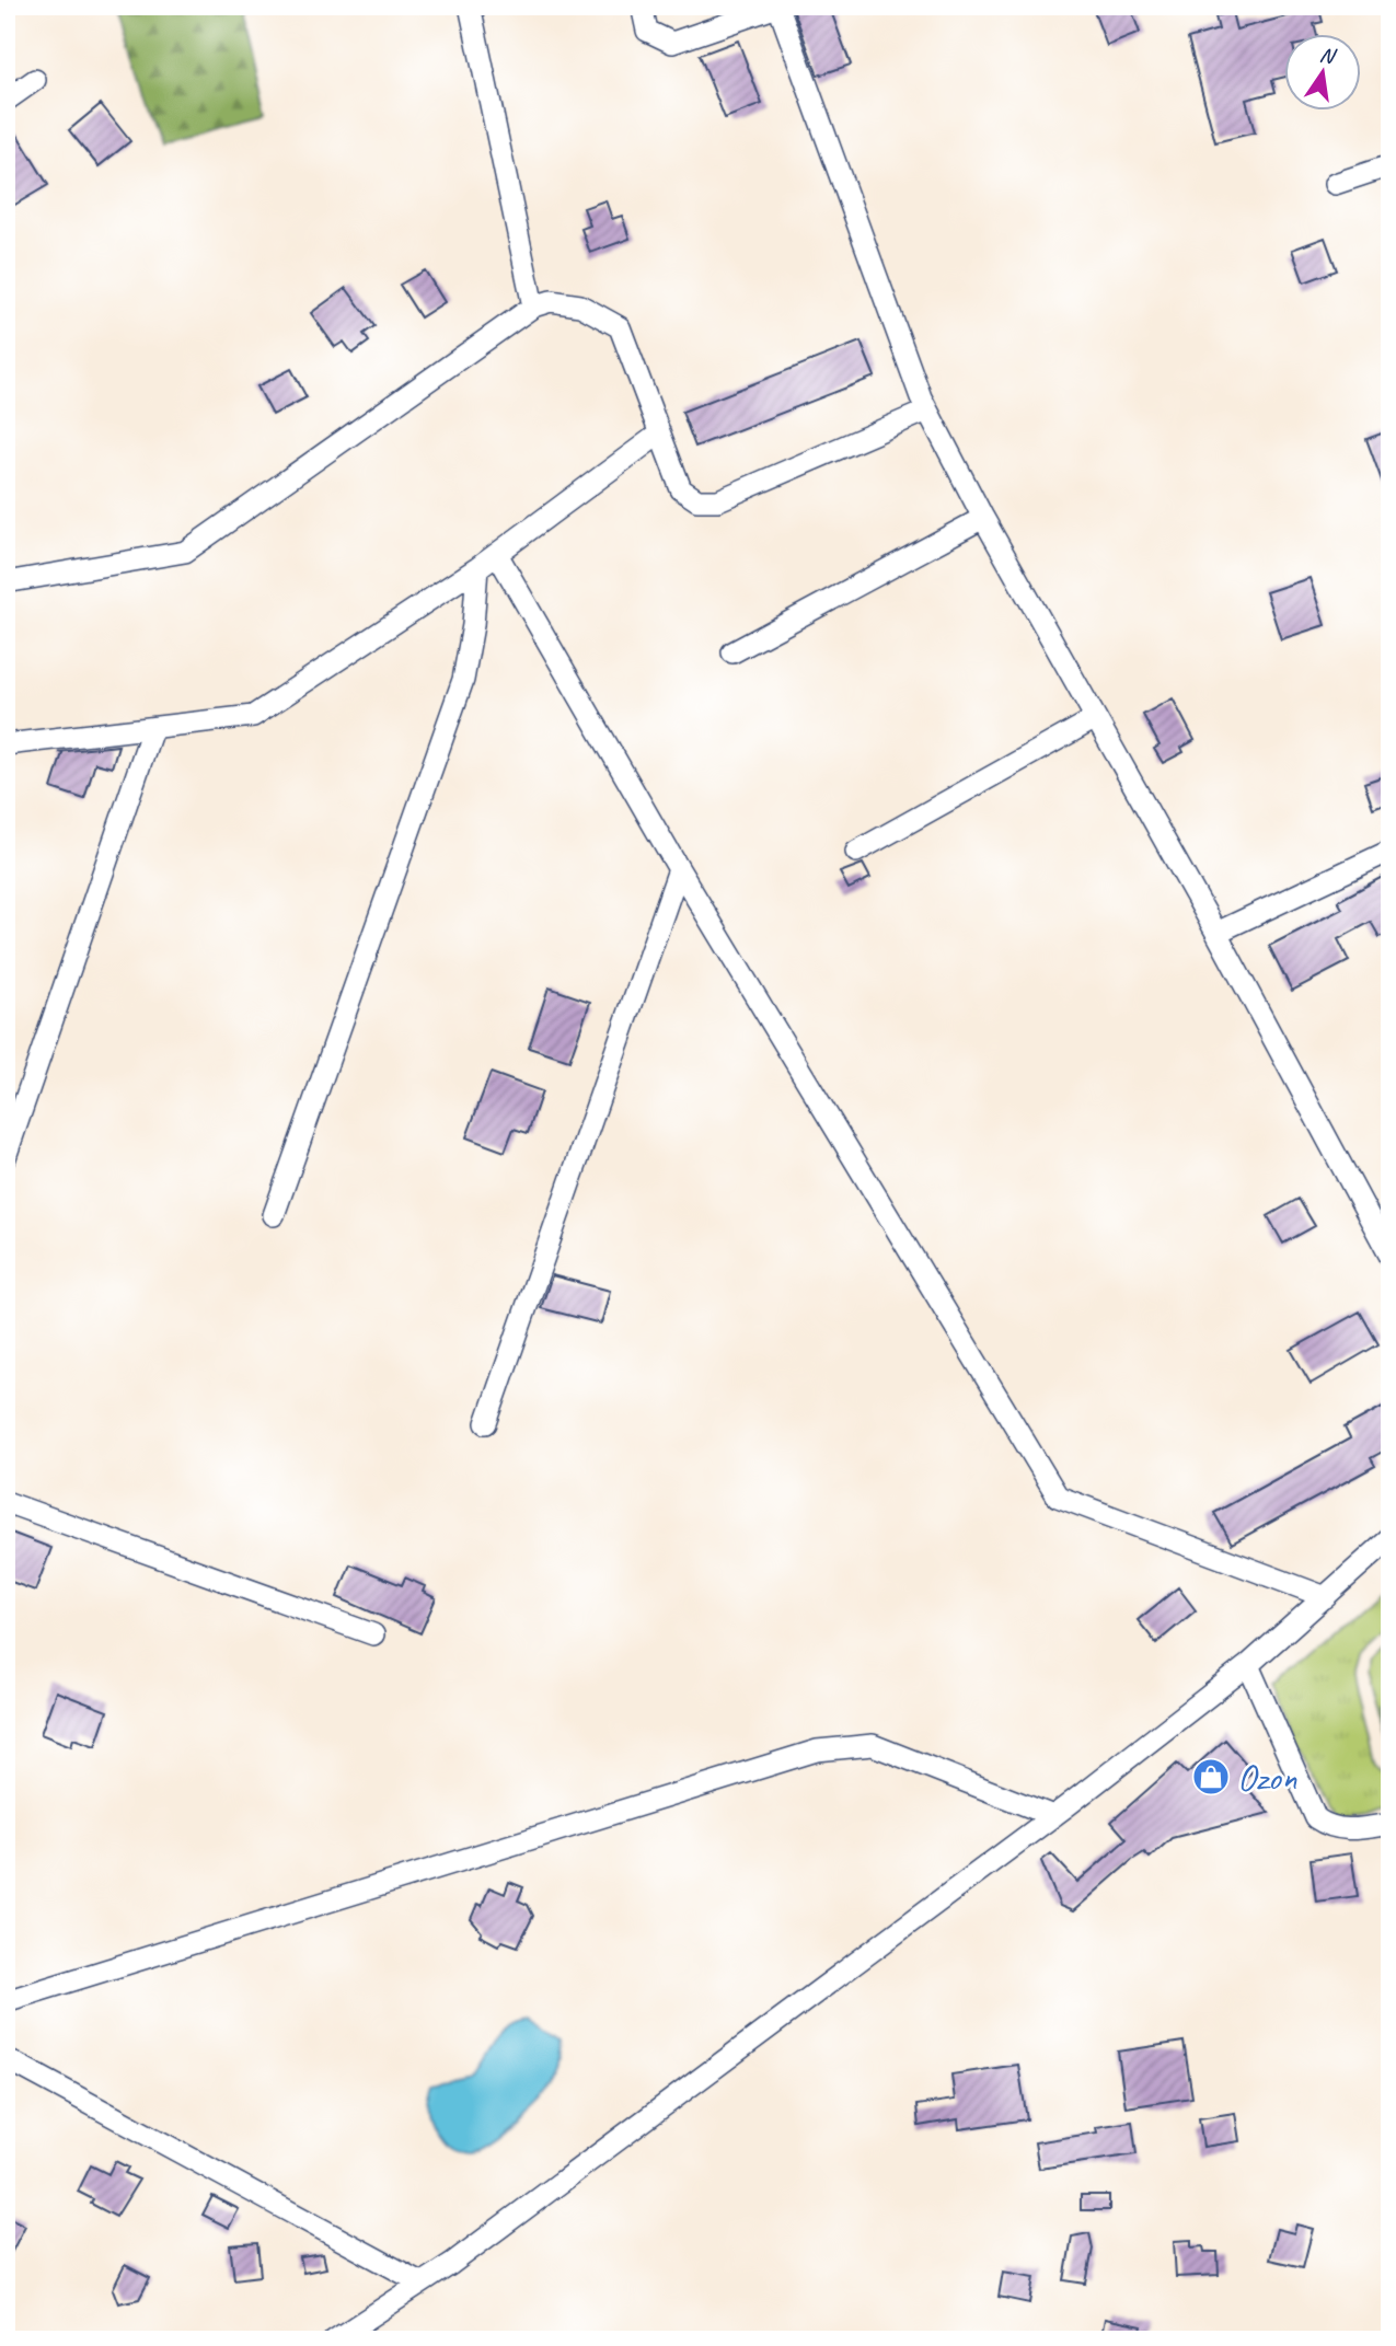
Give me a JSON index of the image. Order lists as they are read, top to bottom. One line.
{"places":{"shop":["Ozon"]},"north":"top"}
